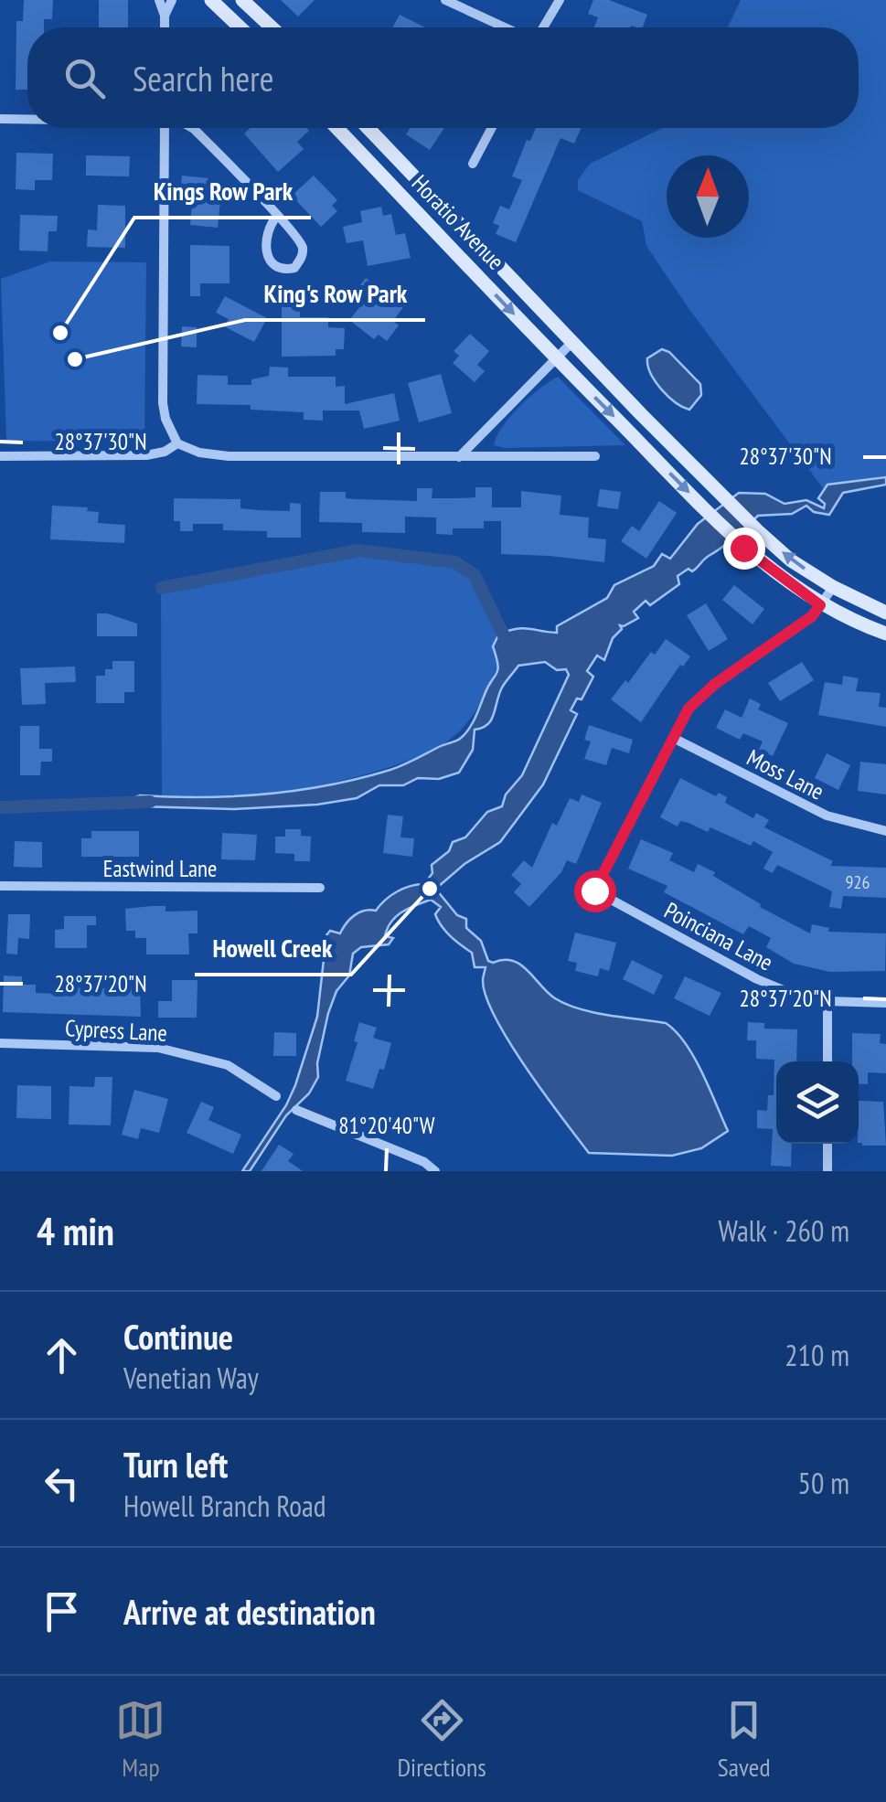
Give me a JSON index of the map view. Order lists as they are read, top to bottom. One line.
{"streets":{"main road":["Horatio Avenue"],"street":["Moss Lane","Eastwind Lane","Poinciana Lane","Cypress Lane"]},"crossings":[["Moss Lane","Poinciana Lane"]],"places":["Kings Row Park","King's Row Park","Howell Creek"],"house_numbers":["926"],"north":"top","page":{"search":"Search here","heading":["4 min","Walk · 260 m"],"list":[["Continue","Venetian Way","210 m"],["Turn left","Howell Branch Road","50 m"],"Arrive at destination"],"nav":["Map","Directions","Saved"]},"coordinates":["28°37'30\"N","28°37'20\"N","81°20'40\"W"]}
